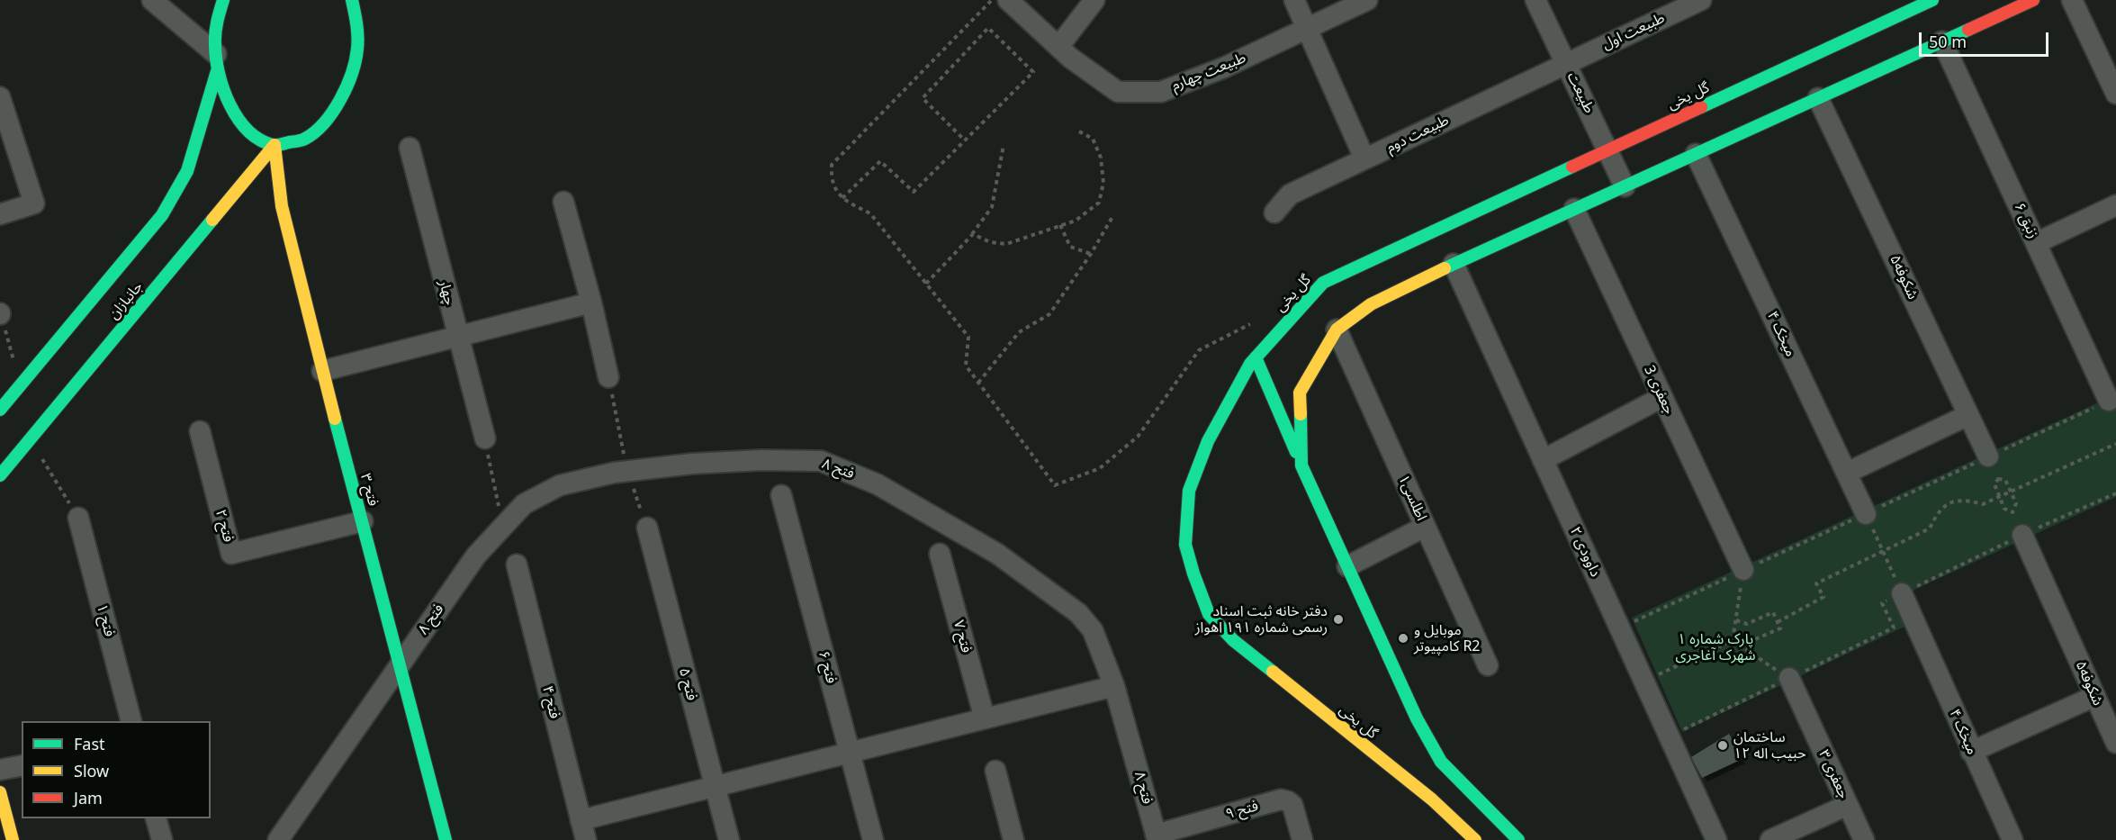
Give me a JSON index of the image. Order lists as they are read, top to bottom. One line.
{"streets":{"street":["طبیعت اول","طبیعت چهارم","طبیعت","گل یخی","طبیعت دوم","زنبق ۶","شکوفه۵","چهار","جانبازان","میخک ۴","3 جعفری","فتح ۸","فتح ۳","اطلسی۱","فتح ۲","داوودی ۲","فتح ۱","فتح ۷","فتح ۶","فتح ۵","فتح ۴","جعفری ۳","فتح ۹"]},"crossings":[["طبیعت اول","طبیعت"],["طبیعت اول","طبیعت دوم"],["طبیعت","گل یخی"],["طبیعت","طبیعت دوم"],["جانبازان","فتح ۳"],["فتح ۸","فتح ۳"],["فتح ۸","فتح ۹"],["فتح ۳","فتح ۲"]],"parks":["پارک شماره ۱ شهرک آغاجری"],"places":["دفتر خانه ثبت اسناد رسمی شماره ۱۹۱ اهواز","موبایل و کامپیوتر R2","ساختمان حبیب اله ۱۲"],"legend":["Fast","Slow","Jam"],"scale_bar":"50 m"}
